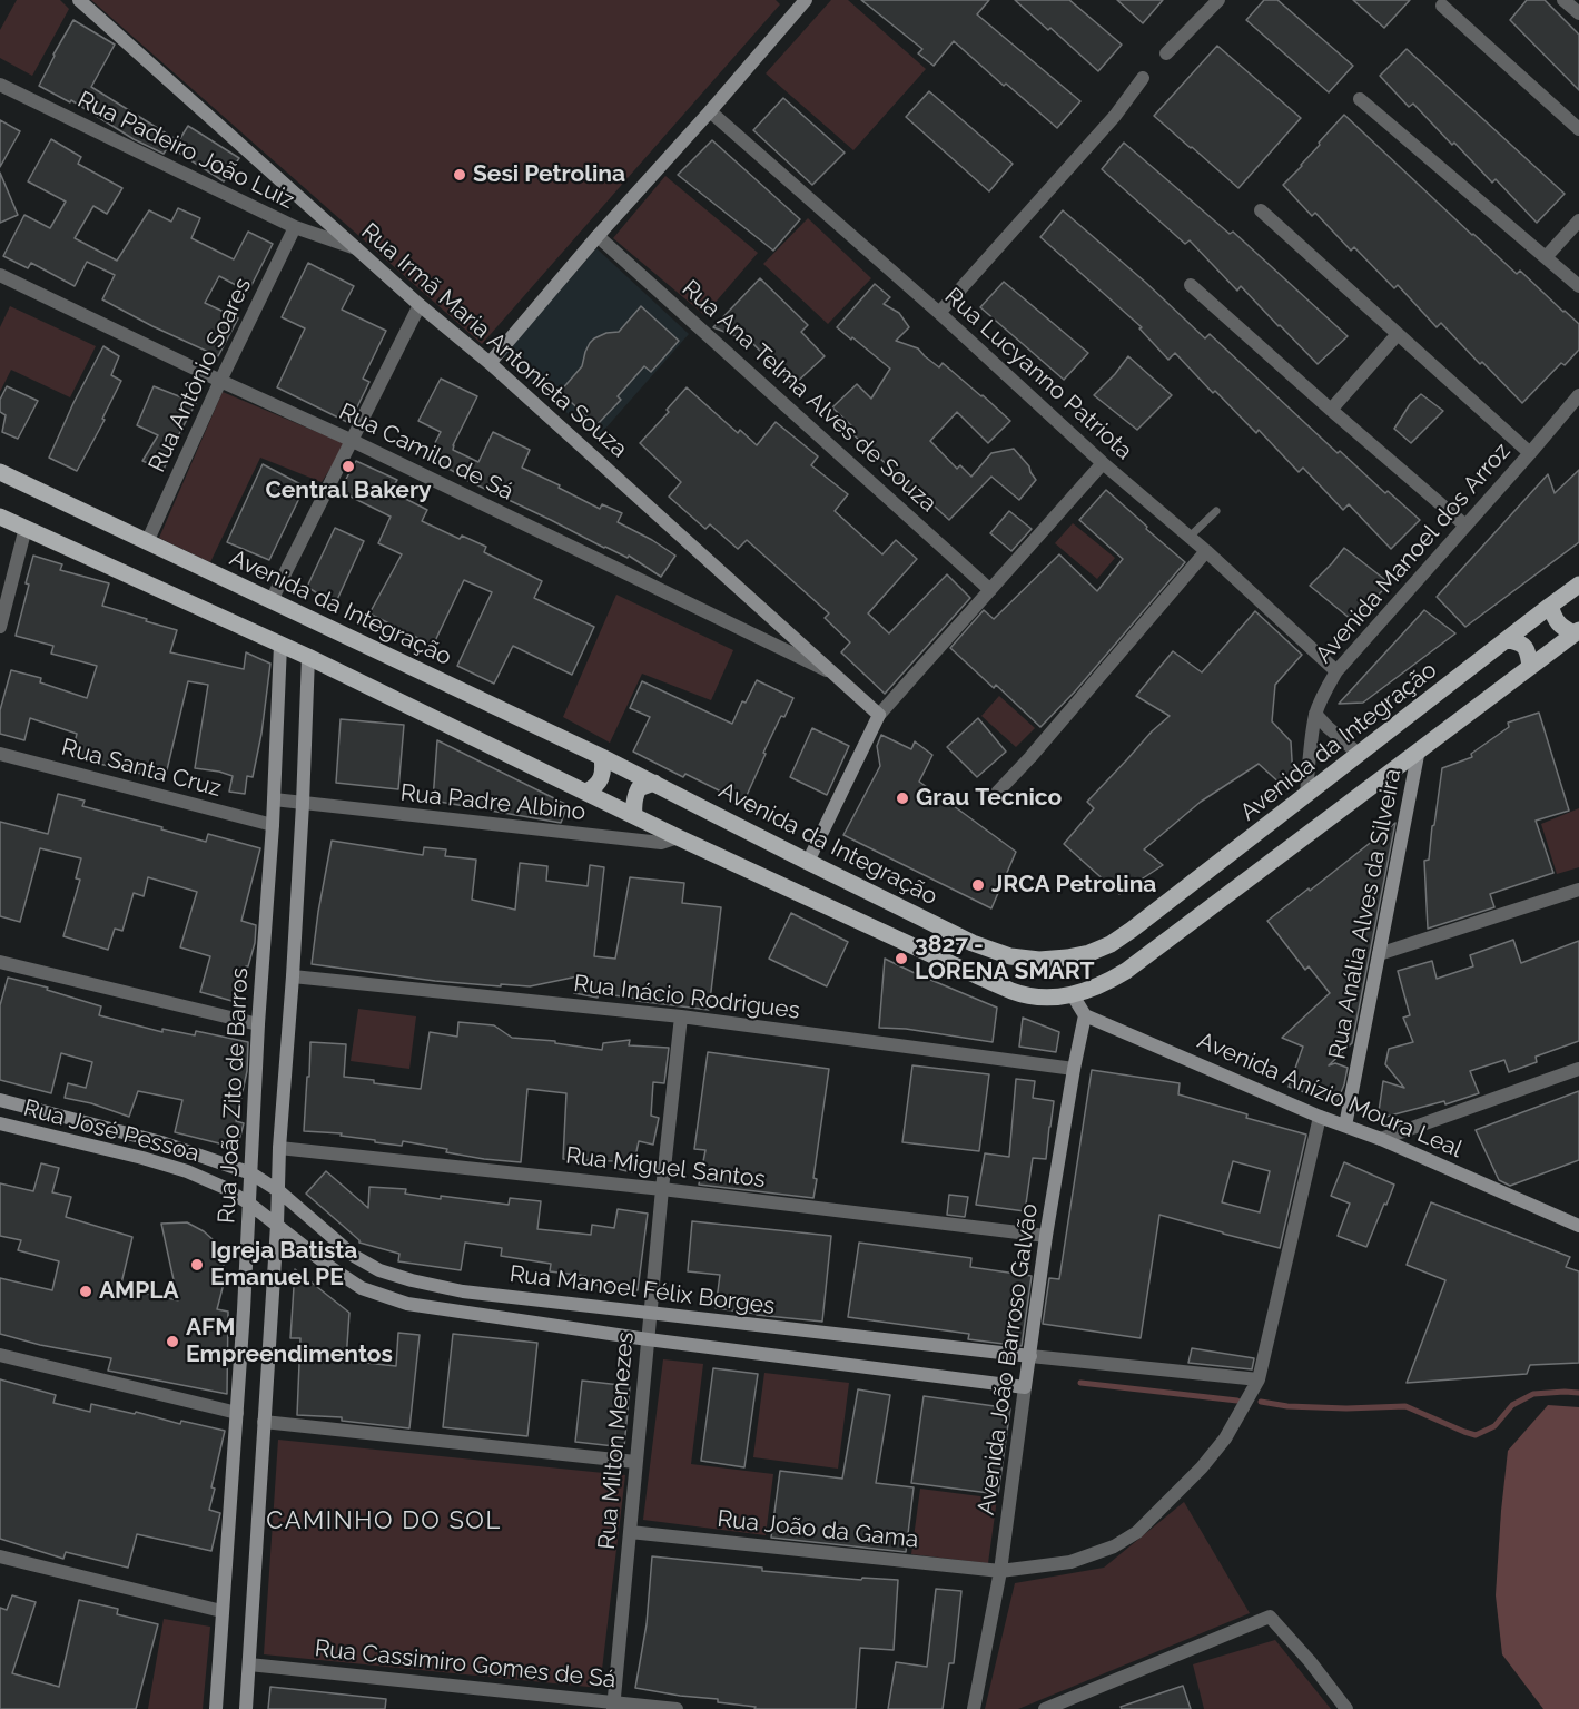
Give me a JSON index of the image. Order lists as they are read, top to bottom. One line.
{"streets":{"main road":["Avenida da Integração"],"street":["Rua Padeiro João Luiz","Rua Irmã Maria Antonieta Souza","Rua Lucyanno Patriota","Rua Antônio Soares","Rua Ana Telma Alves de Souza","Rua Camilo de Sá","Avenida Manoel dos Arroz","Rua Santa Cruz","Rua Padre Albino","Rua Anália Alves da Silveira","Rua Inácio Rodrigues","Rua João Zito de Barros","Avenida Anízio Moura Leal","Rua José Pessoa","Rua Miguel Santos","Rua Manoel Félix Borges","Avenida João Barroso Galvão","Rua Milton Menezes","Rua João da Gama","Rua Cassimiro Gomes de Sá"]},"crossings":[["Rua Padeiro João Luiz","Rua Irmã Maria Antonieta Souza"],["Rua Padeiro João Luiz","Rua Antônio Soares"],["Rua Irmã Maria Antonieta Souza","Rua Camilo de Sá"],["Rua Lucyanno Patriota","Avenida Manoel dos Arroz"],["Rua Antônio Soares","Rua Camilo de Sá"],["Rua Antônio Soares","Avenida da Integração"],["Avenida Manoel dos Arroz","Avenida da Integração"],["Rua Santa Cruz","Rua João Zito de Barros"],["Rua Padre Albino","Rua João Zito de Barros"],["Rua Anália Alves da Silveira","Avenida Anízio Moura Leal"],["Rua Inácio Rodrigues","Rua João Zito de Barros"],["Rua Inácio Rodrigues","Avenida João Barroso Galvão"],["Rua Inácio Rodrigues","Rua Milton Menezes"],["Rua João Zito de Barros","Rua José Pessoa"],["Rua João Zito de Barros","Rua Miguel Santos"],["Rua João Zito de Barros","Rua Manoel Félix Borges"],["Rua João Zito de Barros","Rua Cassimiro Gomes de Sá"],["Avenida Anízio Moura Leal","Avenida João Barroso Galvão"],["Rua José Pessoa","Rua Manoel Félix Borges"],["Rua Miguel Santos","Avenida João Barroso Galvão"],["Rua Miguel Santos","Rua Milton Menezes"],["Rua Manoel Félix Borges","Avenida João Barroso Galvão"],["Rua Manoel Félix Borges","Rua Milton Menezes"],["Avenida João Barroso Galvão","Rua João da Gama"],["Rua Milton Menezes","Rua João da Gama"],["Rua Milton Menezes","Rua Cassimiro Gomes de Sá"]],"districts":["CAMINHO DO SOL"],"places":["Sesi Petrolina","Central Bakery","Grau Tecnico","JRCA Petrolina","3827 - LORENA SMART","Igreja Batista Emanuel PE","AMPLA","AFM Empreendimentos"]}
